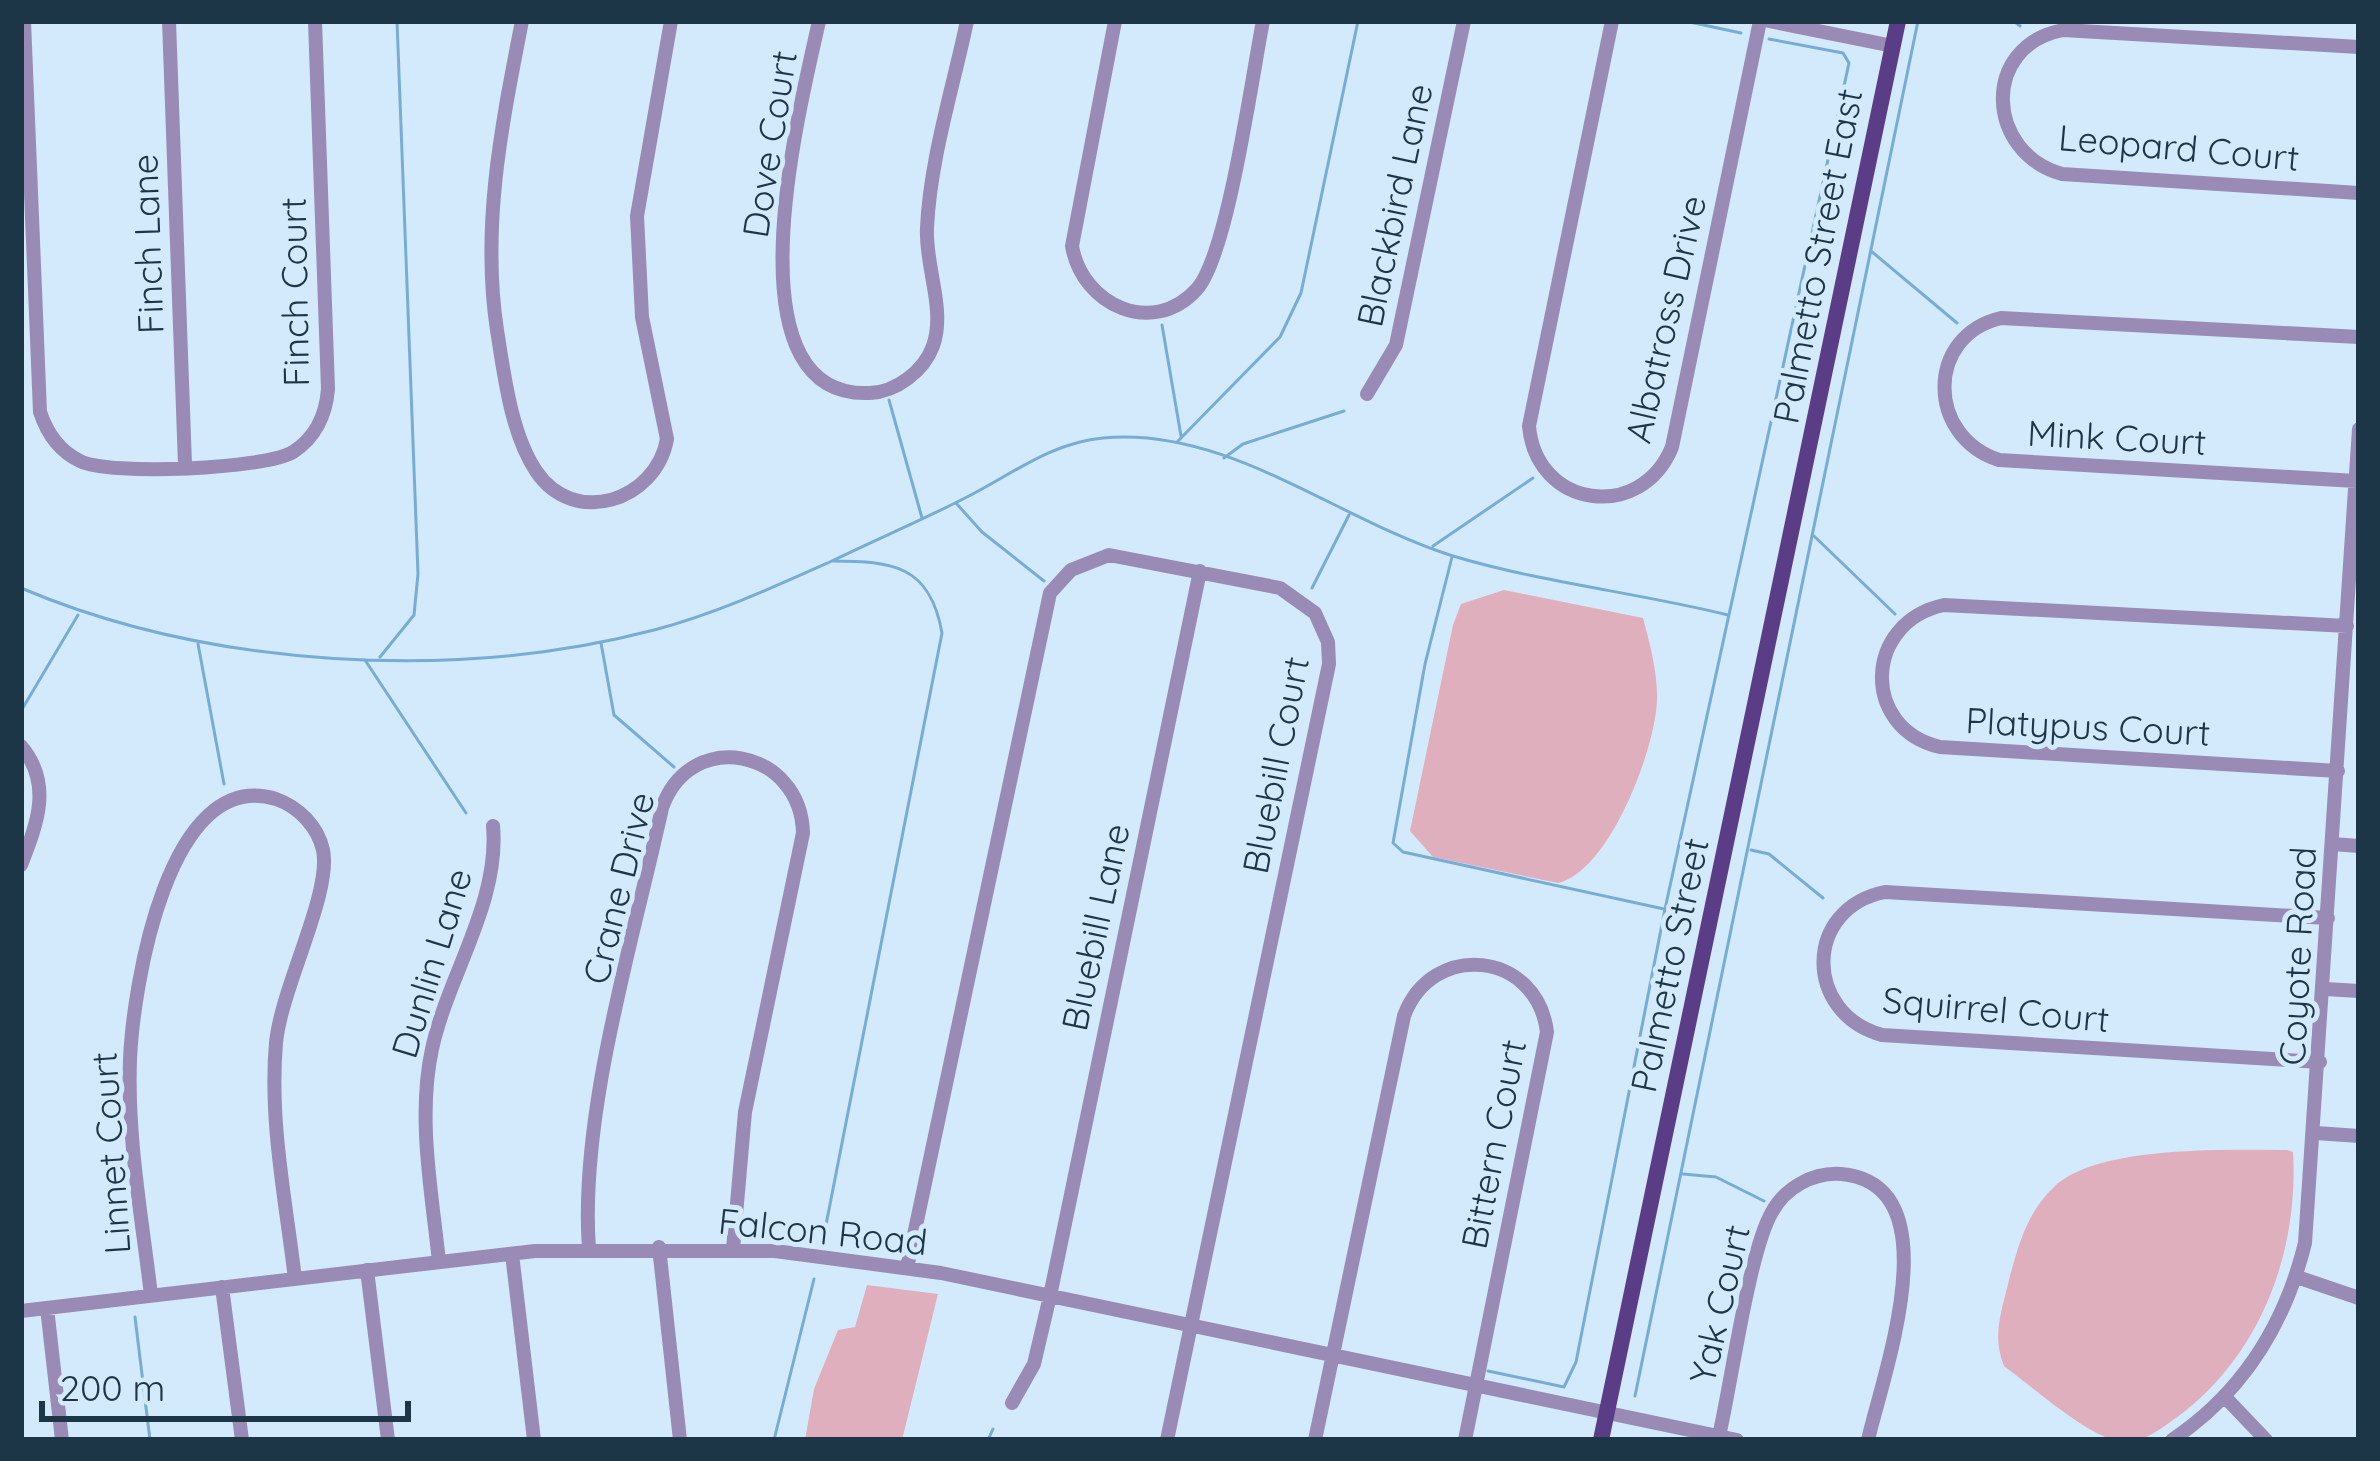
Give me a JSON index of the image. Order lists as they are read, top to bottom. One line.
{"streets":{"main road":["Palmetto Street East","Palmetto Street"],"street":["Dove Court","Leopard Court","Blackbird Lane","Finch Lane","Finch Court","Albatross Drive","Mink Court","Platypus Court","Bluebill Court","Crane Drive","Bluebill Lane","Coyote Road","Dunlin Lane","Squirrel Court","Bittern Court","Linnet Court","Falcon Road","Yak Court"]},"crossings":[["Finch Lane","Finch Court"],["Palmetto Street East","Palmetto Street"],["Mink Court","Coyote Road"],["Platypus Court","Coyote Road"],["Bluebill Court","Bluebill Lane"],["Bluebill Court","Falcon Road"],["Crane Drive","Falcon Road"],["Bluebill Lane","Falcon Road"],["Coyote Road","Squirrel Court"],["Dunlin Lane","Falcon Road"],["Palmetto Street","Falcon Road"],["Bittern Court","Falcon Road"],["Linnet Court","Falcon Road"]],"scale_bar":"200 m"}
